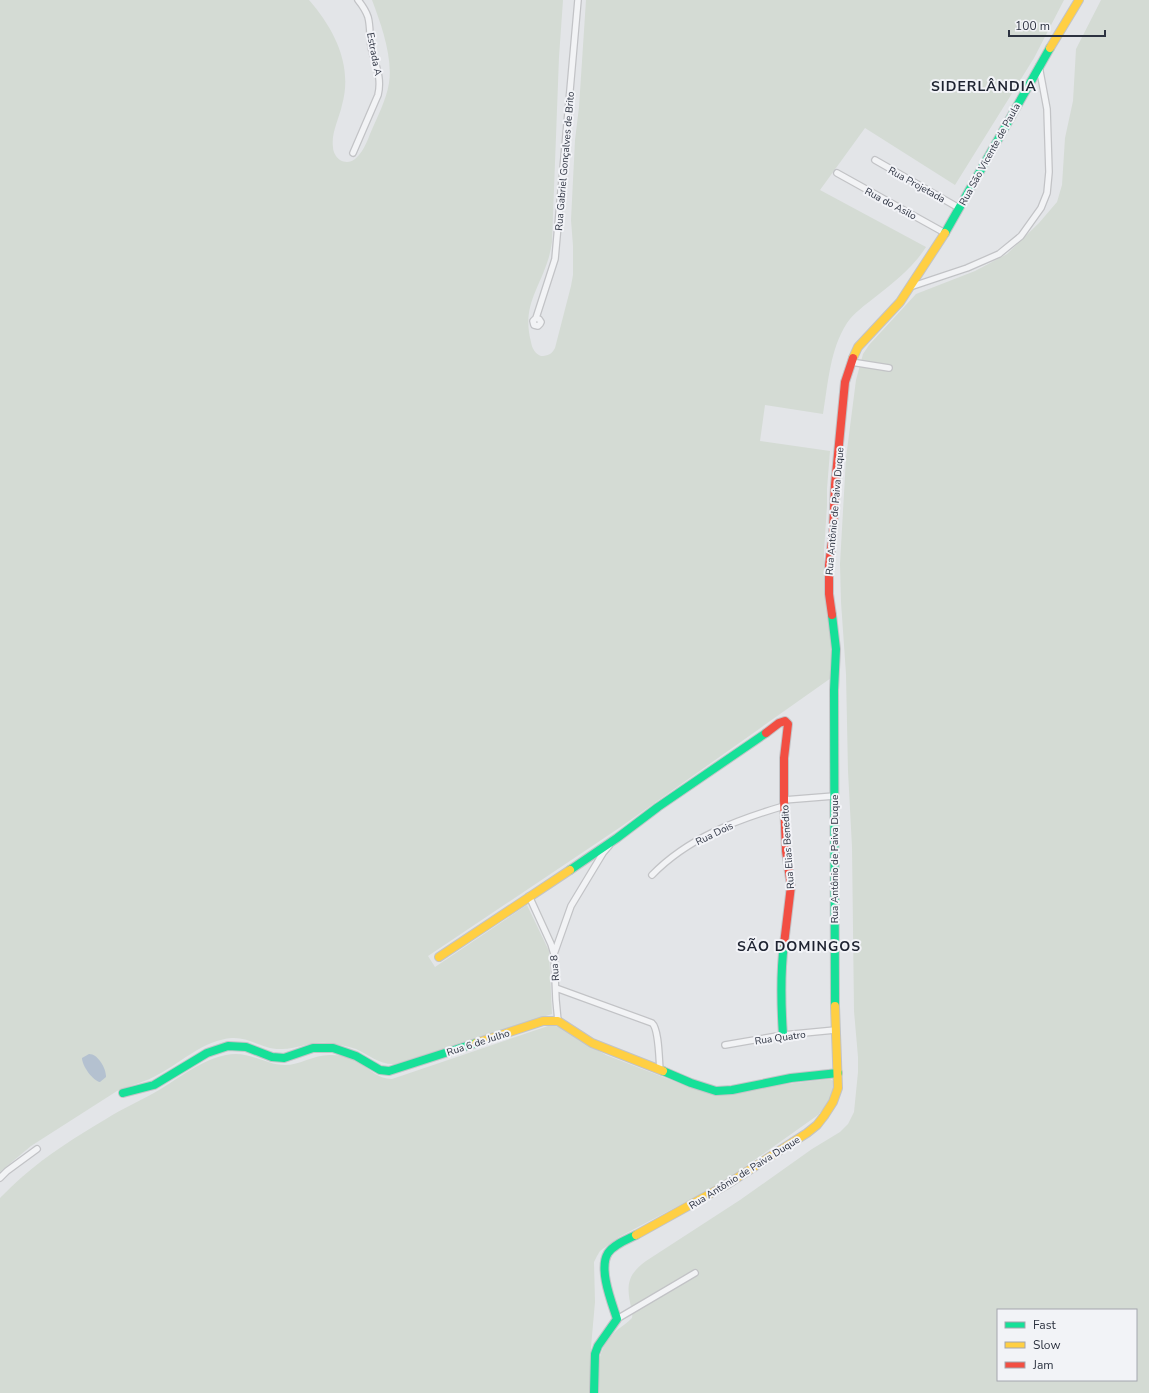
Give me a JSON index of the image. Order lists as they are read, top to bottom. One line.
{"streets":{"street":["Estrada A","Rua São Vicente de Paula","Rua Gabriel Gonçalves de Brito","Rua Projetada","Rua do Asilo","Rua Antônio de Paiva Duque","Rua Dois","Rua Elias Benedito","Rua 8","Rua Quatro","Rua 6 de Julho"]},"crossings":[["Rua São Vicente de Paula","Rua Projetada"],["Rua São Vicente de Paula","Rua do Asilo"],["Rua São Vicente de Paula","Rua Antônio de Paiva Duque"],["Rua Antônio de Paiva Duque","Rua Dois"],["Rua Antônio de Paiva Duque","Rua Quatro"],["Rua Dois","Rua Elias Benedito"],["Rua Elias Benedito","Rua Quatro"],["Rua 8","Rua 6 de Julho"]],"districts":["SIDERLÂNDIA","SÃO DOMINGOS"],"legend":["Fast","Slow","Jam"],"scale_bar":"100 m"}
